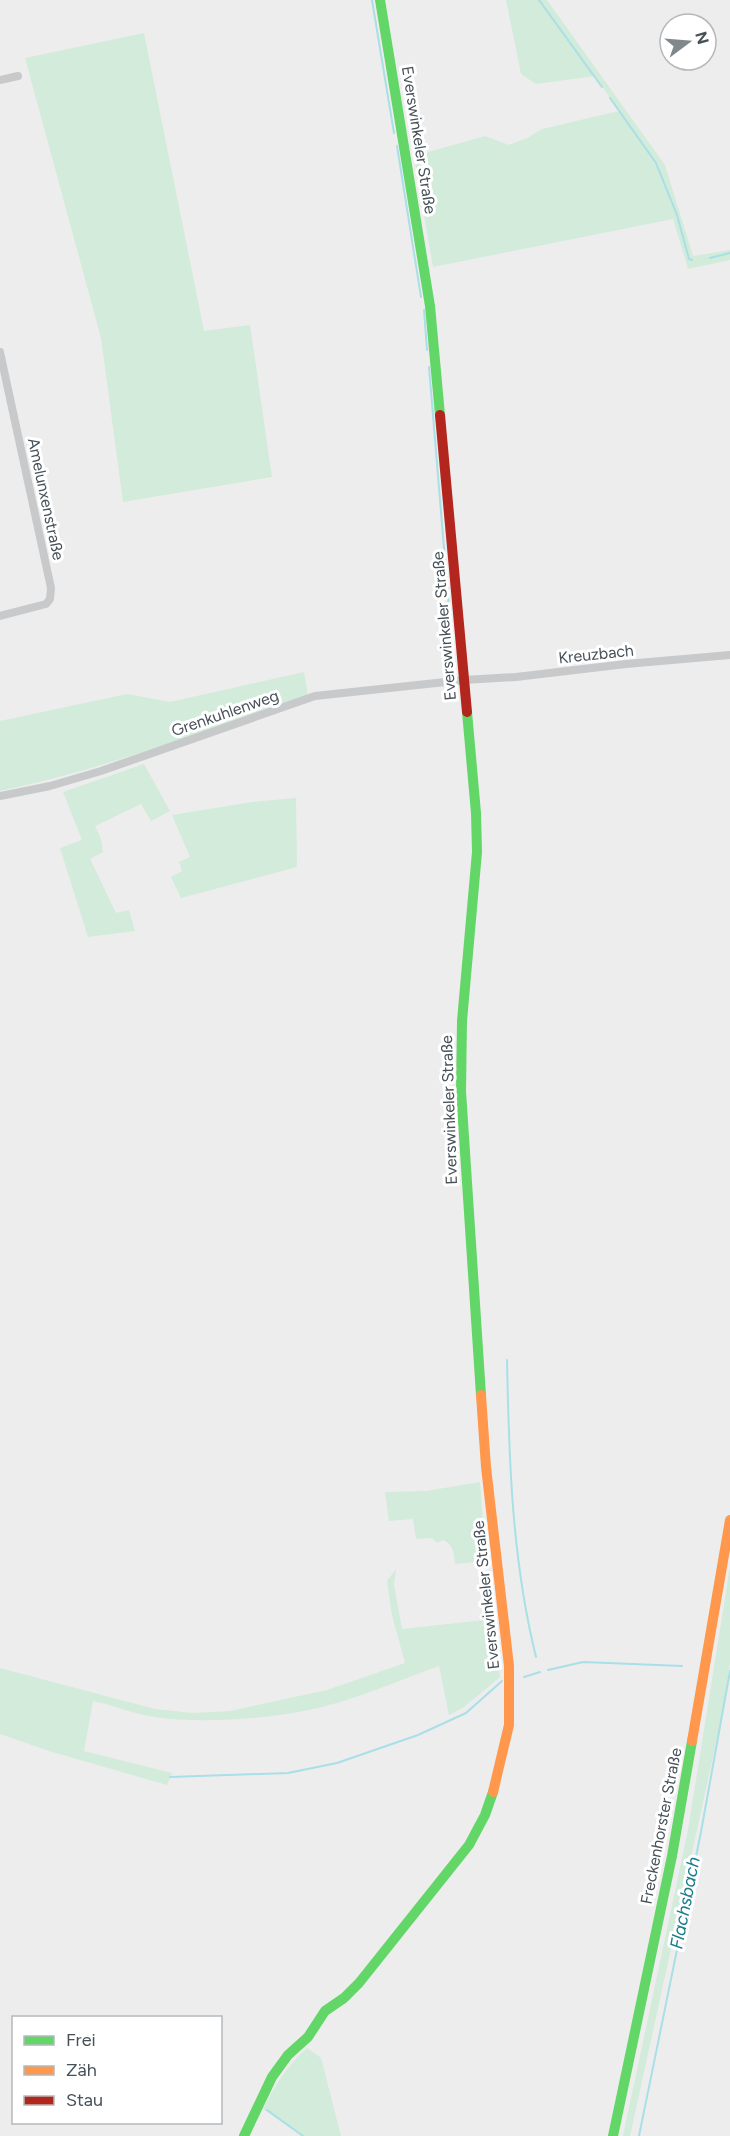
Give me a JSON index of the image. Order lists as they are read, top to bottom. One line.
{"streets":{"street":["Everswinkeler Straße","Amelunxenstraße","Kreuzbach","Grenkuhlenweg","Freckenhorster Straße"]},"crossings":[["Everswinkeler Straße","Kreuzbach"],["Everswinkeler Straße","Grenkuhlenweg"],["Kreuzbach","Grenkuhlenweg"]],"water":["Flachsbach"],"legend":["Frei","Zäh","Stau"],"north":"right"}
